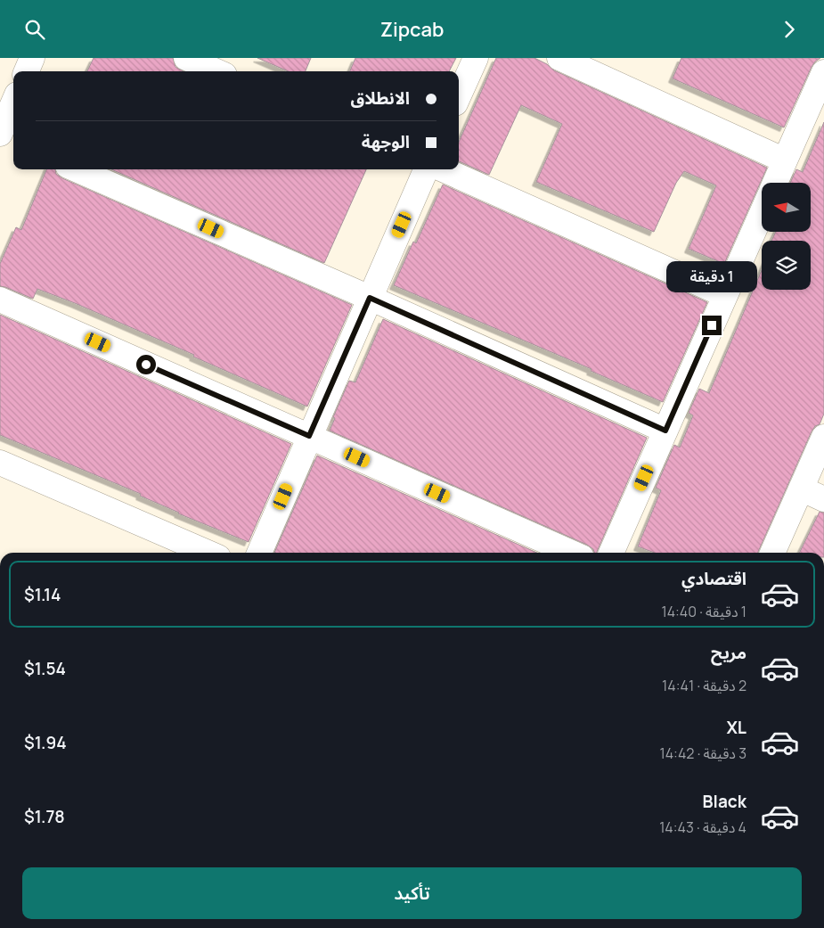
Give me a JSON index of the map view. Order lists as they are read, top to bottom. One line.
{"north":"left","page":{"header":"Zipcab","banner":["الانطلاق","الوجهة"],"bubble":"1 دقيقة","list":[{"name":"اقتصادي","note":"1 دقيقة · 14:40","value":"$1.14"},{"name":"مريح","note":"2 دقيقة · 14:41","value":"$1.54"},{"name":"XL","note":"3 دقيقة · 14:42","value":"$1.94"},{"name":"Black","note":"4 دقيقة · 14:43","value":"$1.78"}],"buttons":"تأكيد"}}
